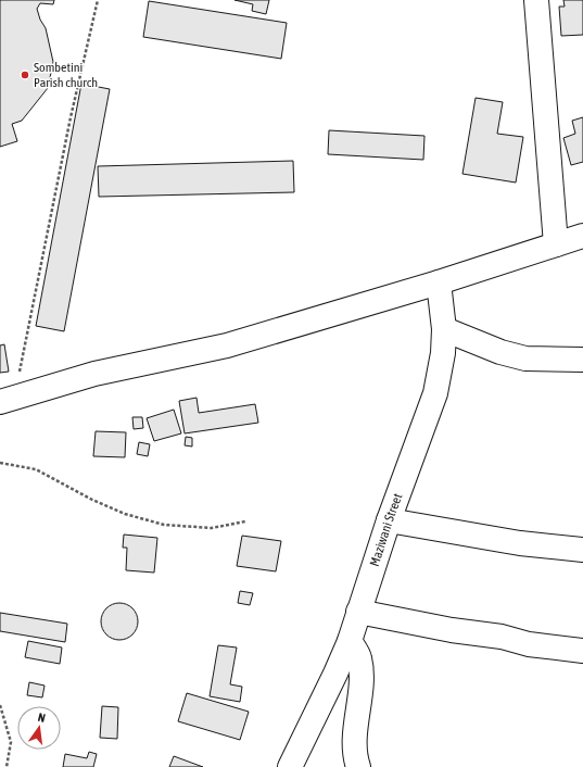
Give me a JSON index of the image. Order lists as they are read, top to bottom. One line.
{"streets":{"street":["Maziwani Street"]},"places":["Sombetini Parish church"],"north":"top"}
